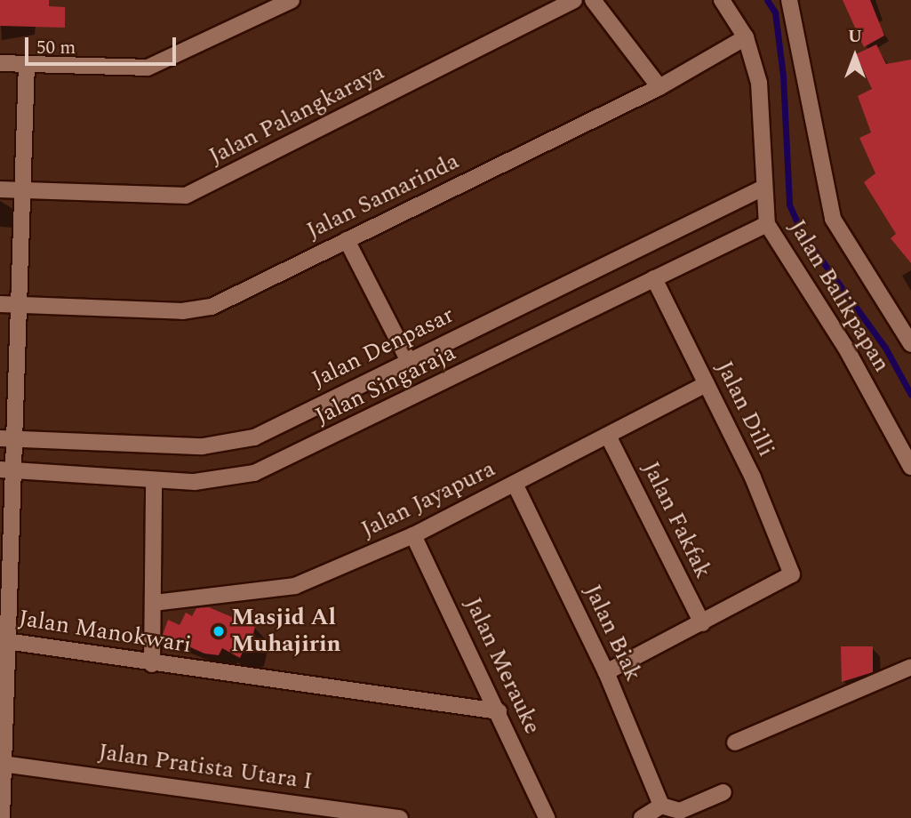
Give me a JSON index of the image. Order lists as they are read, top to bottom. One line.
{"streets":{"street":["Jalan Palangkaraya","Jalan Samarinda","Jalan Balikpapan","Jalan Denpasar","Jalan Singaraja","Jalan Dilli","Jalan Jayapura","Jalan Fakfak","Jalan Manokwari","Jalan Biak","Jalan Merauke","Jalan Pratista Utara I"]},"crossings":[["Jalan Samarinda","Jalan Balikpapan"],["Jalan Balikpapan","Jalan Denpasar"],["Jalan Balikpapan","Jalan Singaraja"],["Jalan Singaraja","Jalan Dilli"],["Jalan Dilli","Jalan Jayapura"],["Jalan Dilli","Jalan Fakfak"],["Jalan Jayapura","Jalan Fakfak"],["Jalan Jayapura","Jalan Biak"],["Jalan Jayapura","Jalan Merauke"],["Jalan Manokwari","Jalan Merauke"]],"places":["Masjid Al Muhajirin"],"scale_bar":"50 m","north":"top"}
